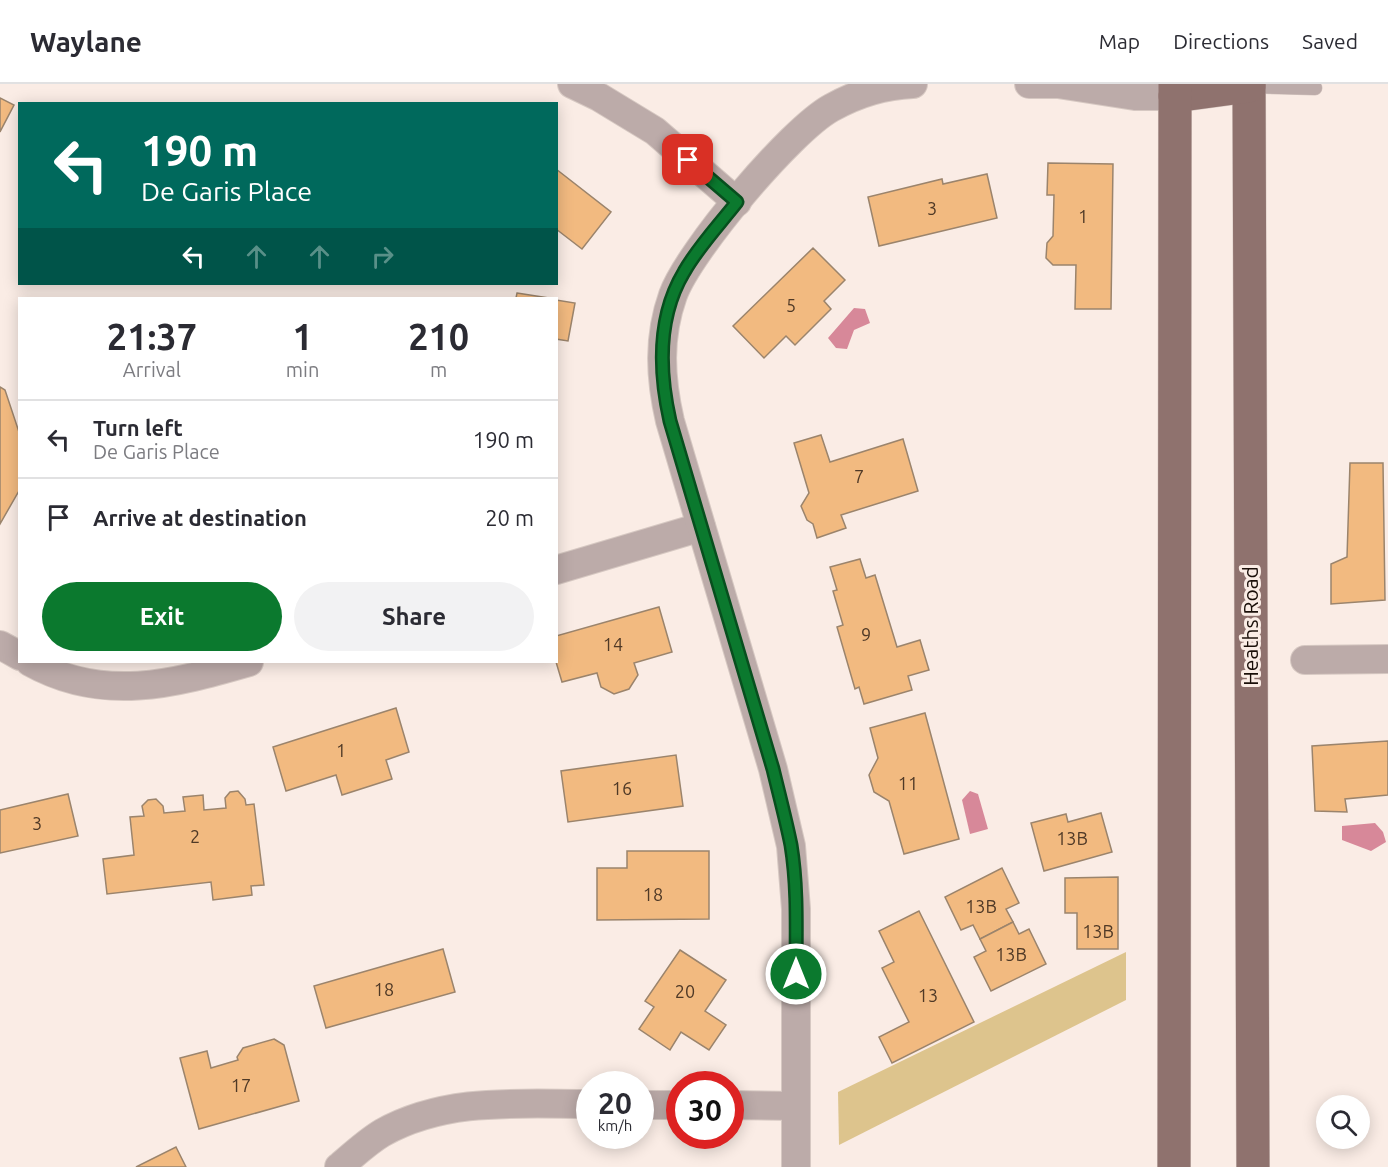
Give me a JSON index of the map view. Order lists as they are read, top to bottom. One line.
{"streets":{"main road":["Heaths Road"]},"house_numbers":["3","1","5","7","9","14","1","11","16","3","2","13B","18","13B","13B","13B","18","20","13","17"],"page":{"header":"Waylane","nav":["Map","Directions","Saved"],"turn":["190 m","De Garis Place"],"eta":["21:37","Arrival","1","min","210","m"],"list":[{"name":"Turn left","note":"De Garis Place","value":"190 m"},{"name":"Arrive at destination","value":"20 m"}],"buttons":["Exit","Share"],"speed":"20 km/h","limit":"30"}}
